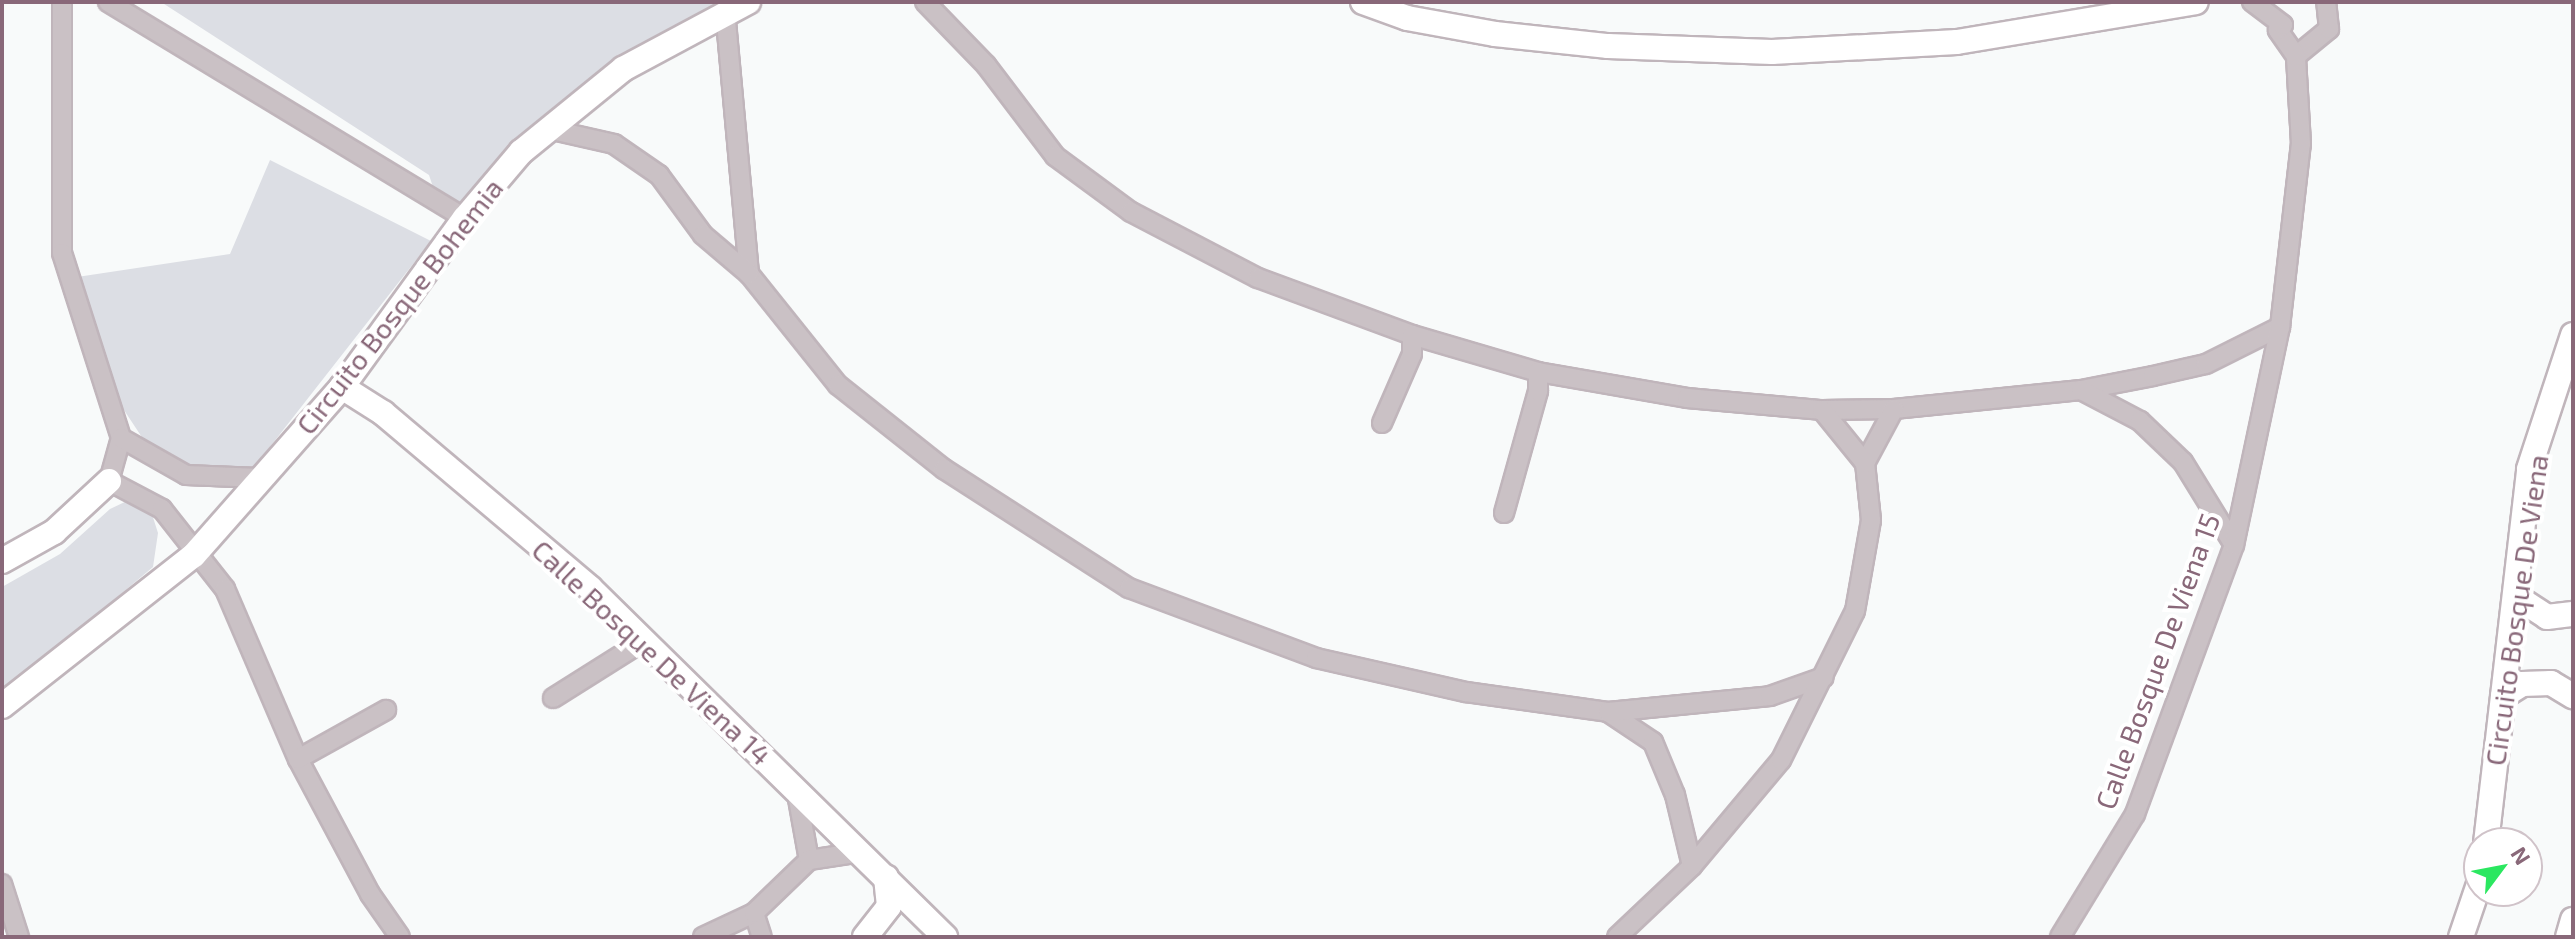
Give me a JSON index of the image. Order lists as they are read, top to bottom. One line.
{"streets":{"street":["Circuito Bosque Bohemia","Circuito Bosque De Viena","Calle Bosque De Viena 14","Calle Bosque De Viena 15"]},"crossings":[["Circuito Bosque Bohemia","Calle Bosque De Viena 14"]],"north":"top right"}
